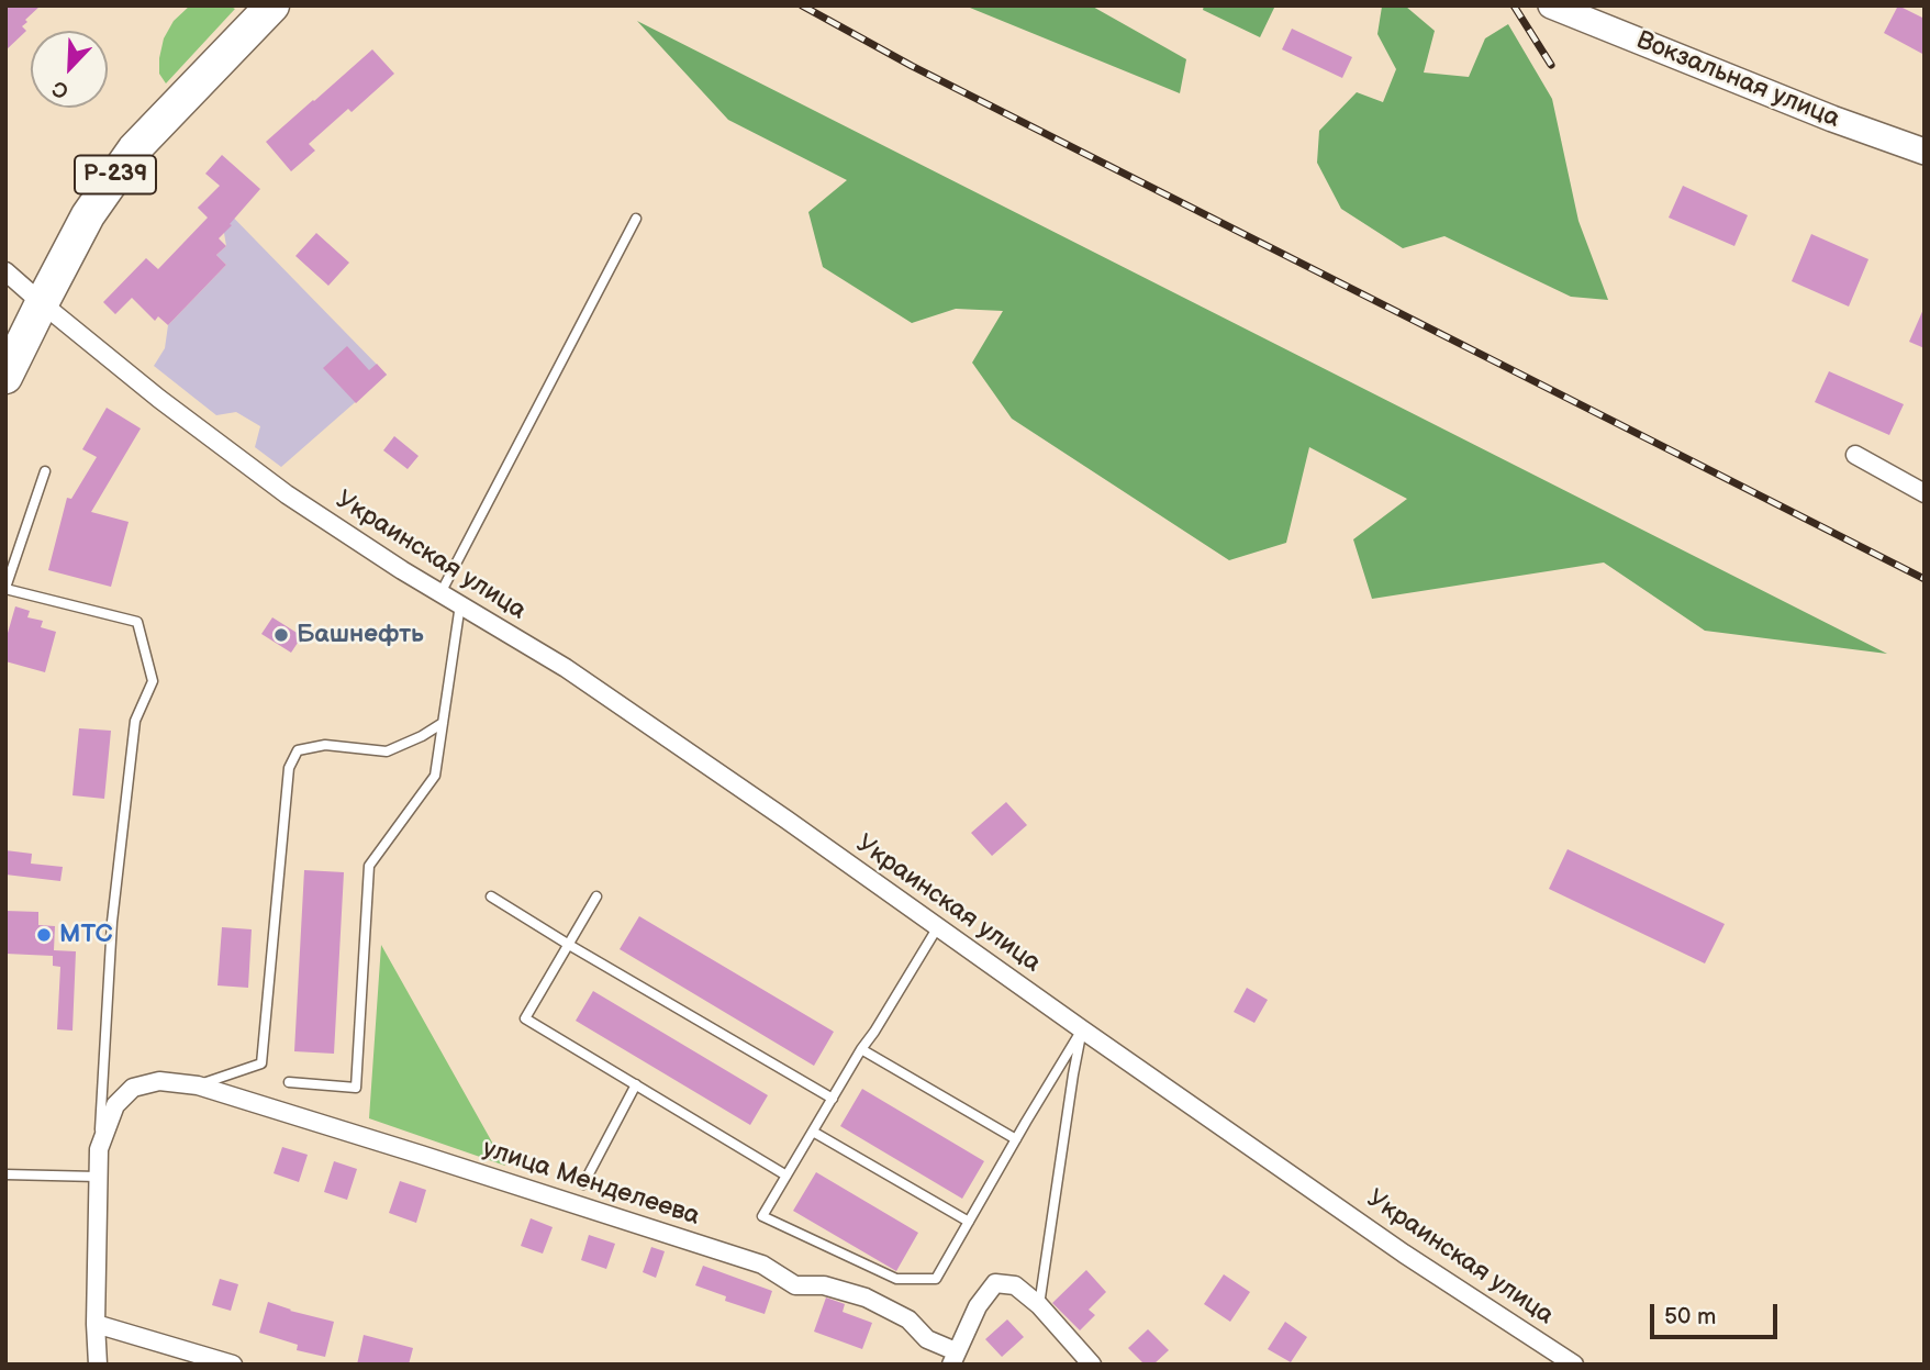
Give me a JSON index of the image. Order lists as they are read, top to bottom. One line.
{"streets":{"highway":["Р-239"],"street":["Вокзальная улица","Украинская улица","улица Менделеева"]},"crossings":[["Р-239","Украинская улица"]],"places":["Башнефть","МТС"],"scale_bar":"50 m","north":"bottom left"}
